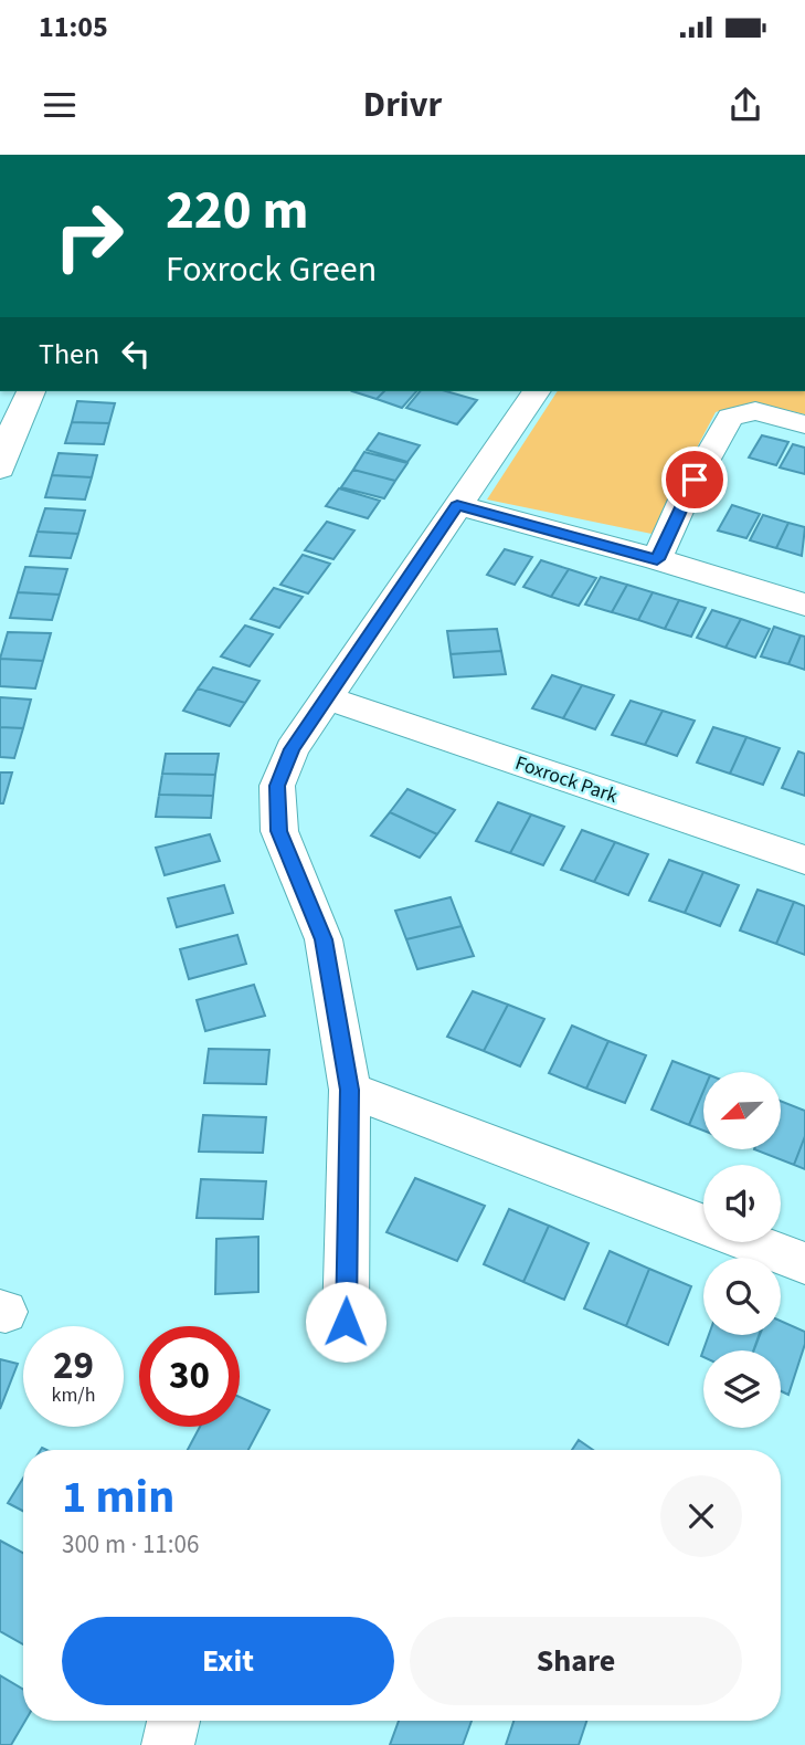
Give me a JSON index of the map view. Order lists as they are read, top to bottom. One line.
{"streets":{"street":["Foxrock Park"]},"north":"bottom left","page":{"status":"11:05","header":"Drivr","turn":["220 m","Foxrock Green"],"then":"Then","speed":"29 km/h","limit":"30","heading":["1 min","300 m · 11:06"],"buttons":["Exit","Share"]}}
